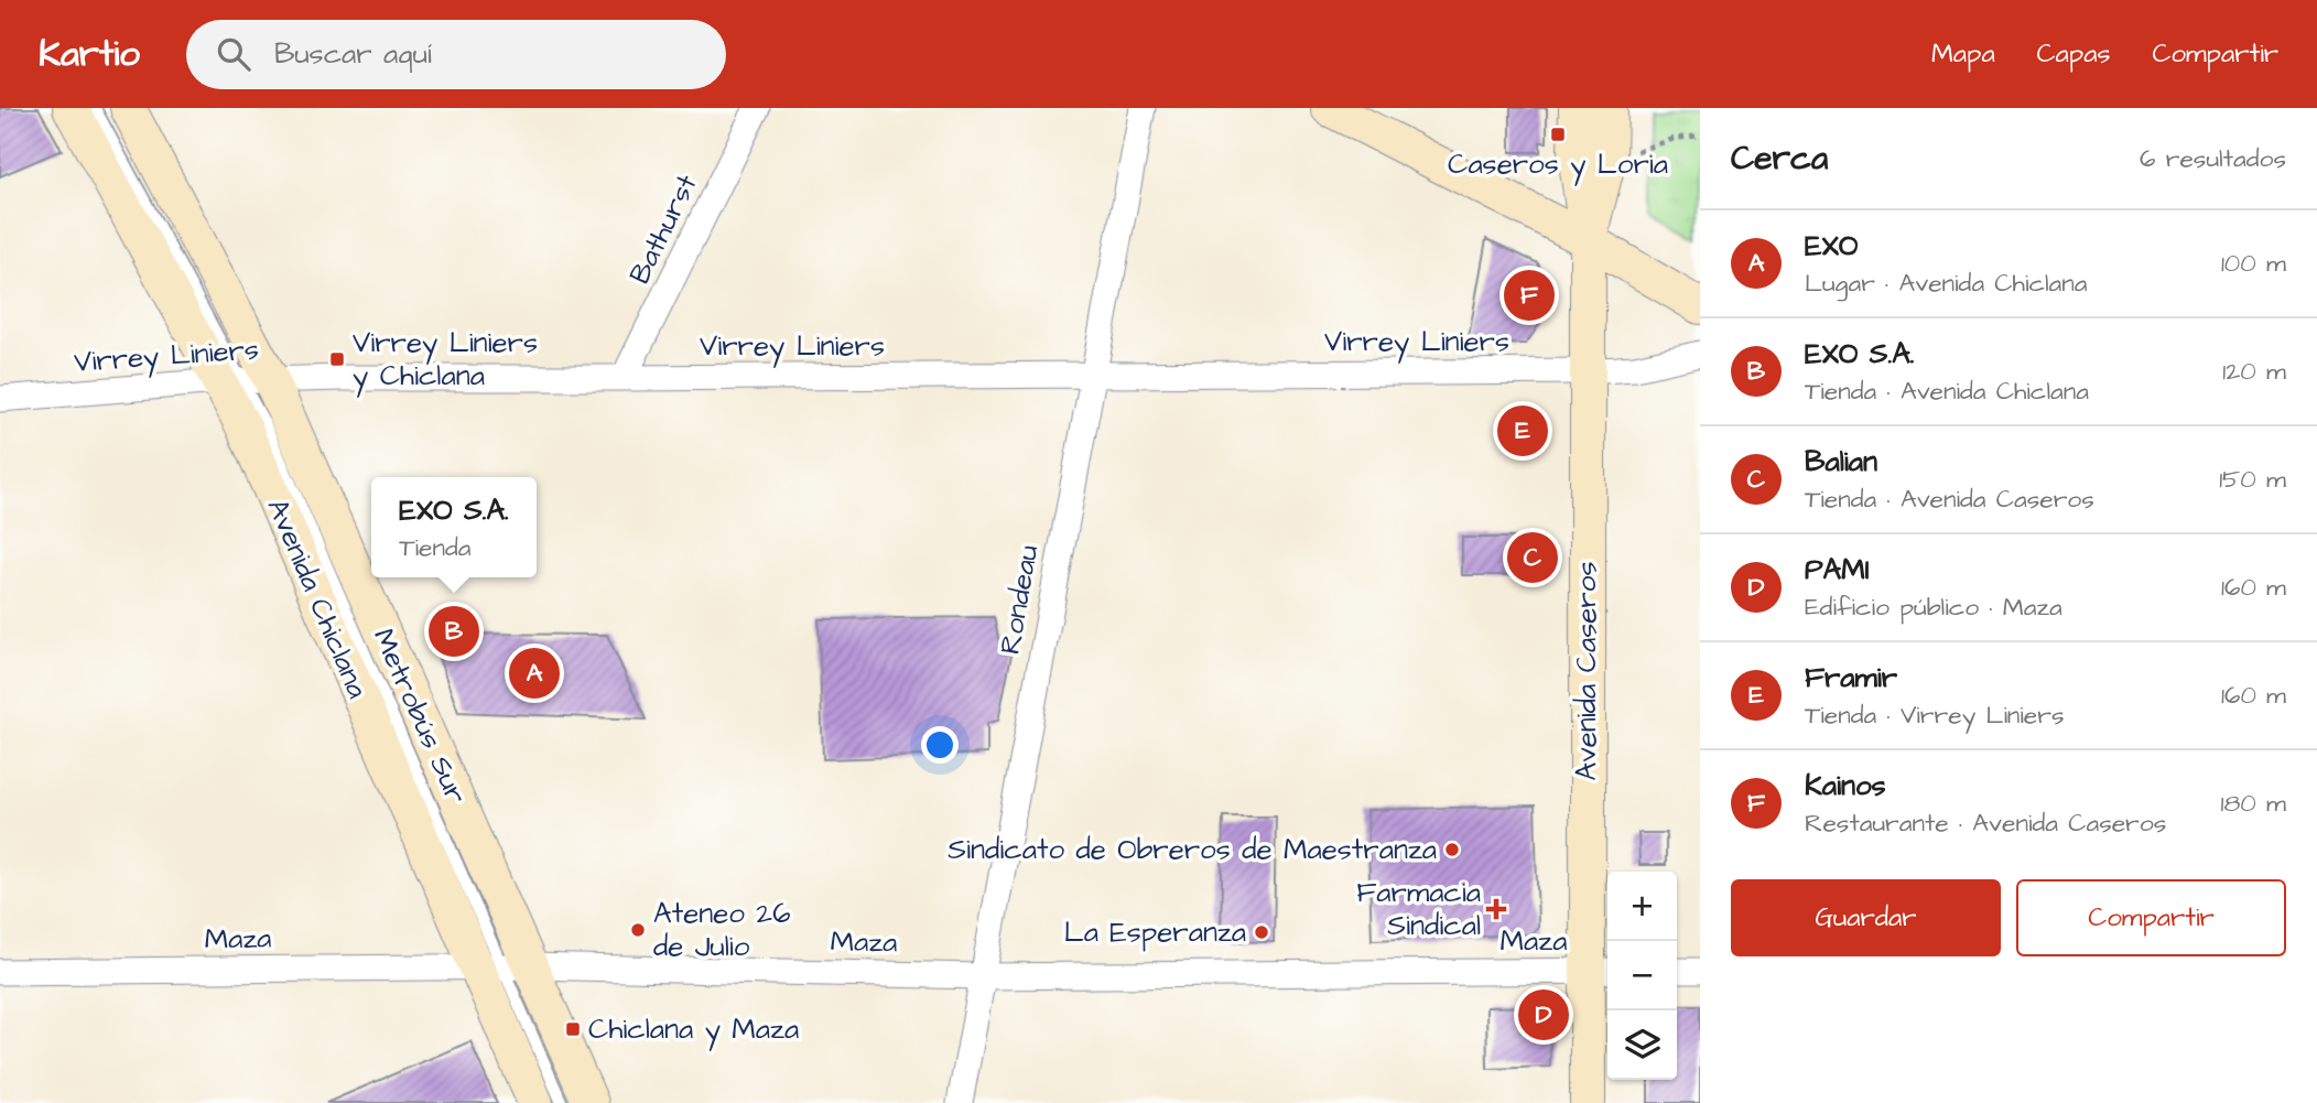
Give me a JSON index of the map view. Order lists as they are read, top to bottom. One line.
{"streets":{"main road":["Avenida Chiclana","Avenida Caseros"],"street":["Bathurst","Virrey Liniers","Rondeau","Maza"]},"crossings":[["Bathurst","Virrey Liniers"],["Virrey Liniers","Avenida Chiclana"],["Virrey Liniers","Rondeau"],["Virrey Liniers","Avenida Caseros"],["Avenida Chiclana","Maza"],["Rondeau","Maza"],["Avenida Caseros","Maza"]],"places":{"transit":["Caseros y Loria","Virrey Liniers y Chiclana","Chiclana y Maza"],"other":["Sindicato de Obreros de Maestranza","Ateneo 26 de Julio","La Esperanza"],"health":["Farmacia Sindical"]},"page":{"header":"Kartio","search":"Buscar aquí","nav":["Mapa","Capas","Compartir"],"heading":["Cerca","6 resultados"],"list":[{"mark":"A","name":"EXO","note":"Lugar · Avenida Chiclana","value":"100 m"},{"mark":"B","name":"EXO S.A.","note":"Tienda · Avenida Chiclana","value":"120 m"},{"mark":"C","name":"Balian","note":"Tienda · Avenida Caseros","value":"150 m"},{"mark":"D","name":"PAMI","note":"Edificio público · Maza","value":"160 m"},{"mark":"E","name":"Framir","note":"Tienda · Virrey Liniers","value":"160 m"},{"mark":"F","name":"Kainos","note":"Restaurante · Avenida Caseros","value":"180 m"}],"pins":["F","E","C","B","A","D"],"popup":["EXO S.A.","Tienda"],"buttons":["Guardar","Compartir"],"map_buttons":["+","−"]}}
